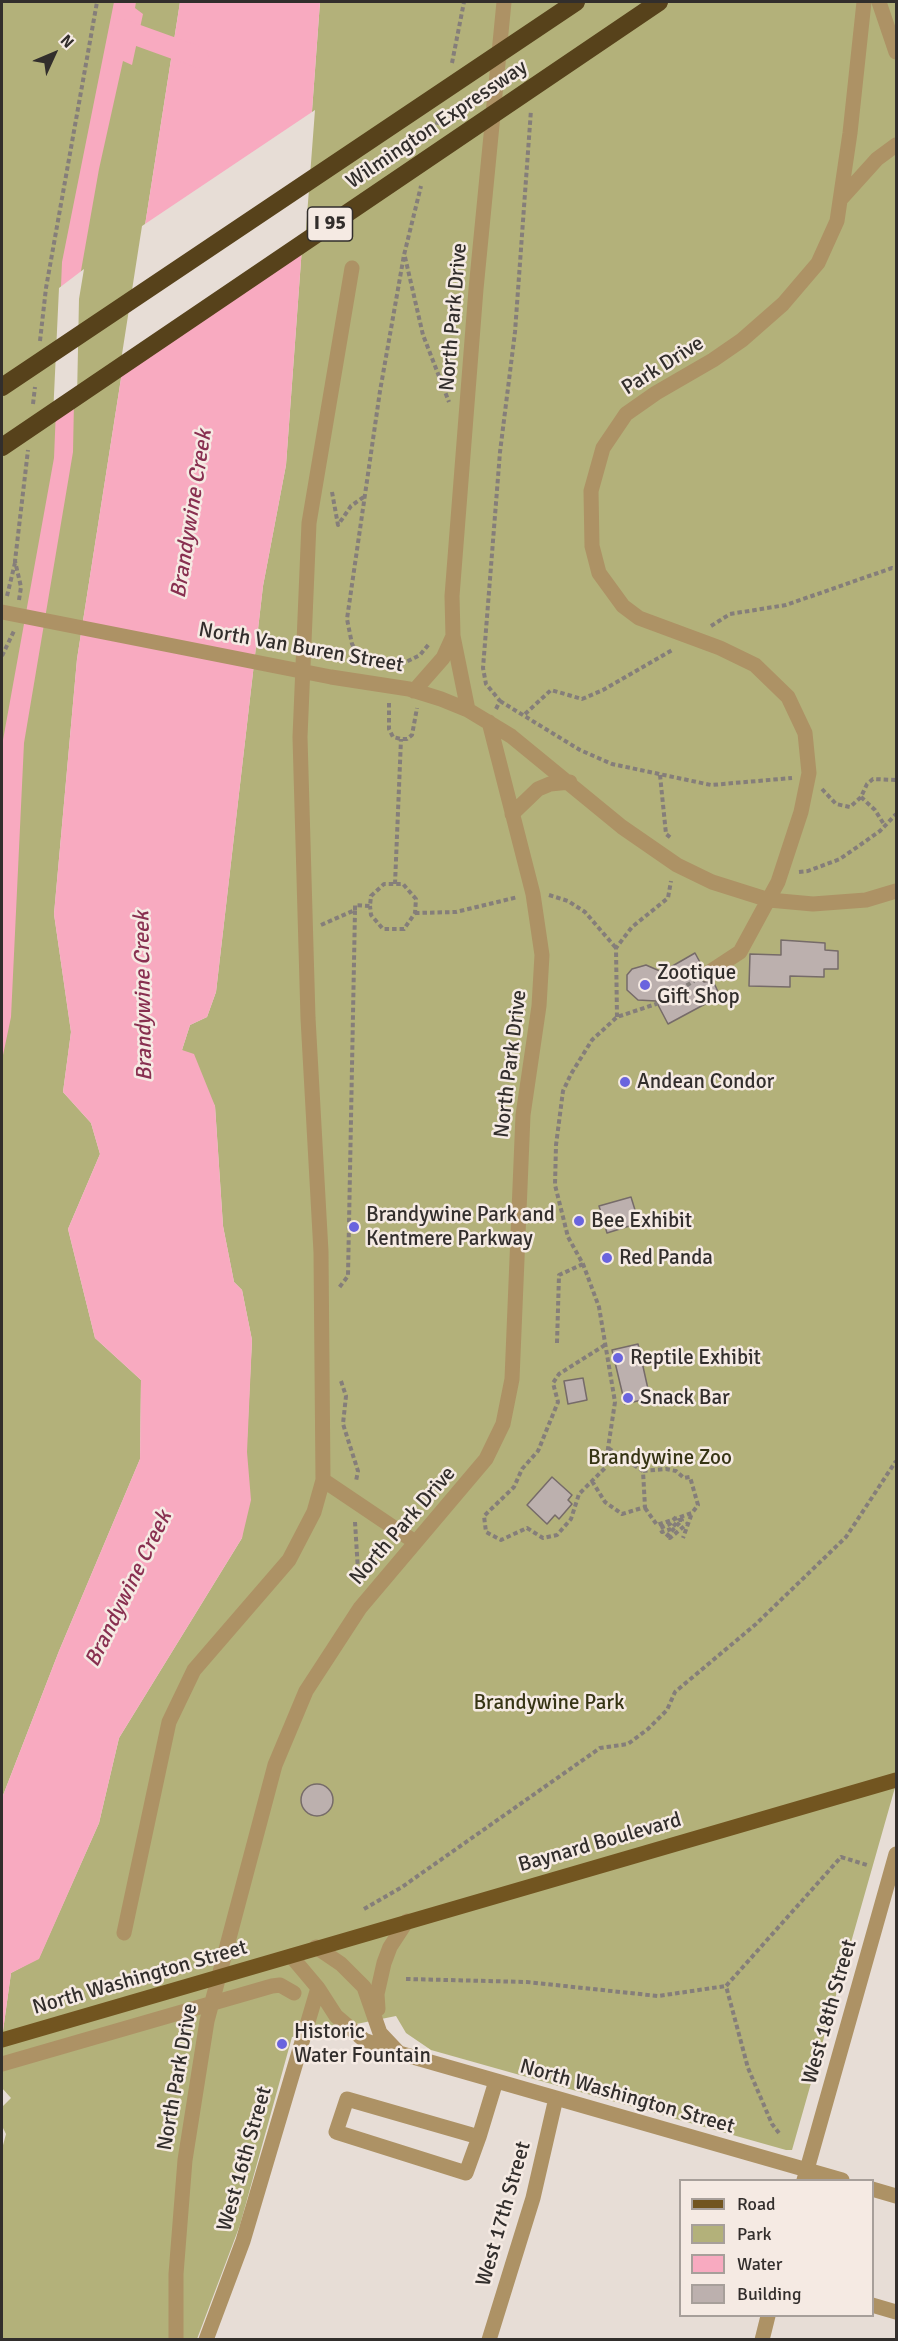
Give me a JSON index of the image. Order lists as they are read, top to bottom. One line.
{"streets":{"highway":["Wilmington Expressway","I 95"],"main road":["Baynard Boulevard","North Washington Street"],"street":["North Park Drive","Park Drive","North Van Buren Street","West 18th Street","West 16th Street","West 17th Street"]},"crossings":[["North Park Drive","North Van Buren Street"],["Park Drive","North Van Buren Street"],["Baynard Boulevard","North Washington Street"],["North Washington Street","West 18th Street"],["North Washington Street","West 16th Street"],["North Washington Street","West 17th Street"]],"water":["Brandywine Creek"],"parks":["Brandywine Zoo","Brandywine Park"],"places":["Zootique Gift Shop","Andean Condor","Bee Exhibit","Brandywine Park and Kentmere Parkway","Red Panda","Reptile Exhibit","Snack Bar","Historic Water Fountain"],"legend":["Road","Park","Water","Building"],"north":"top right"}
